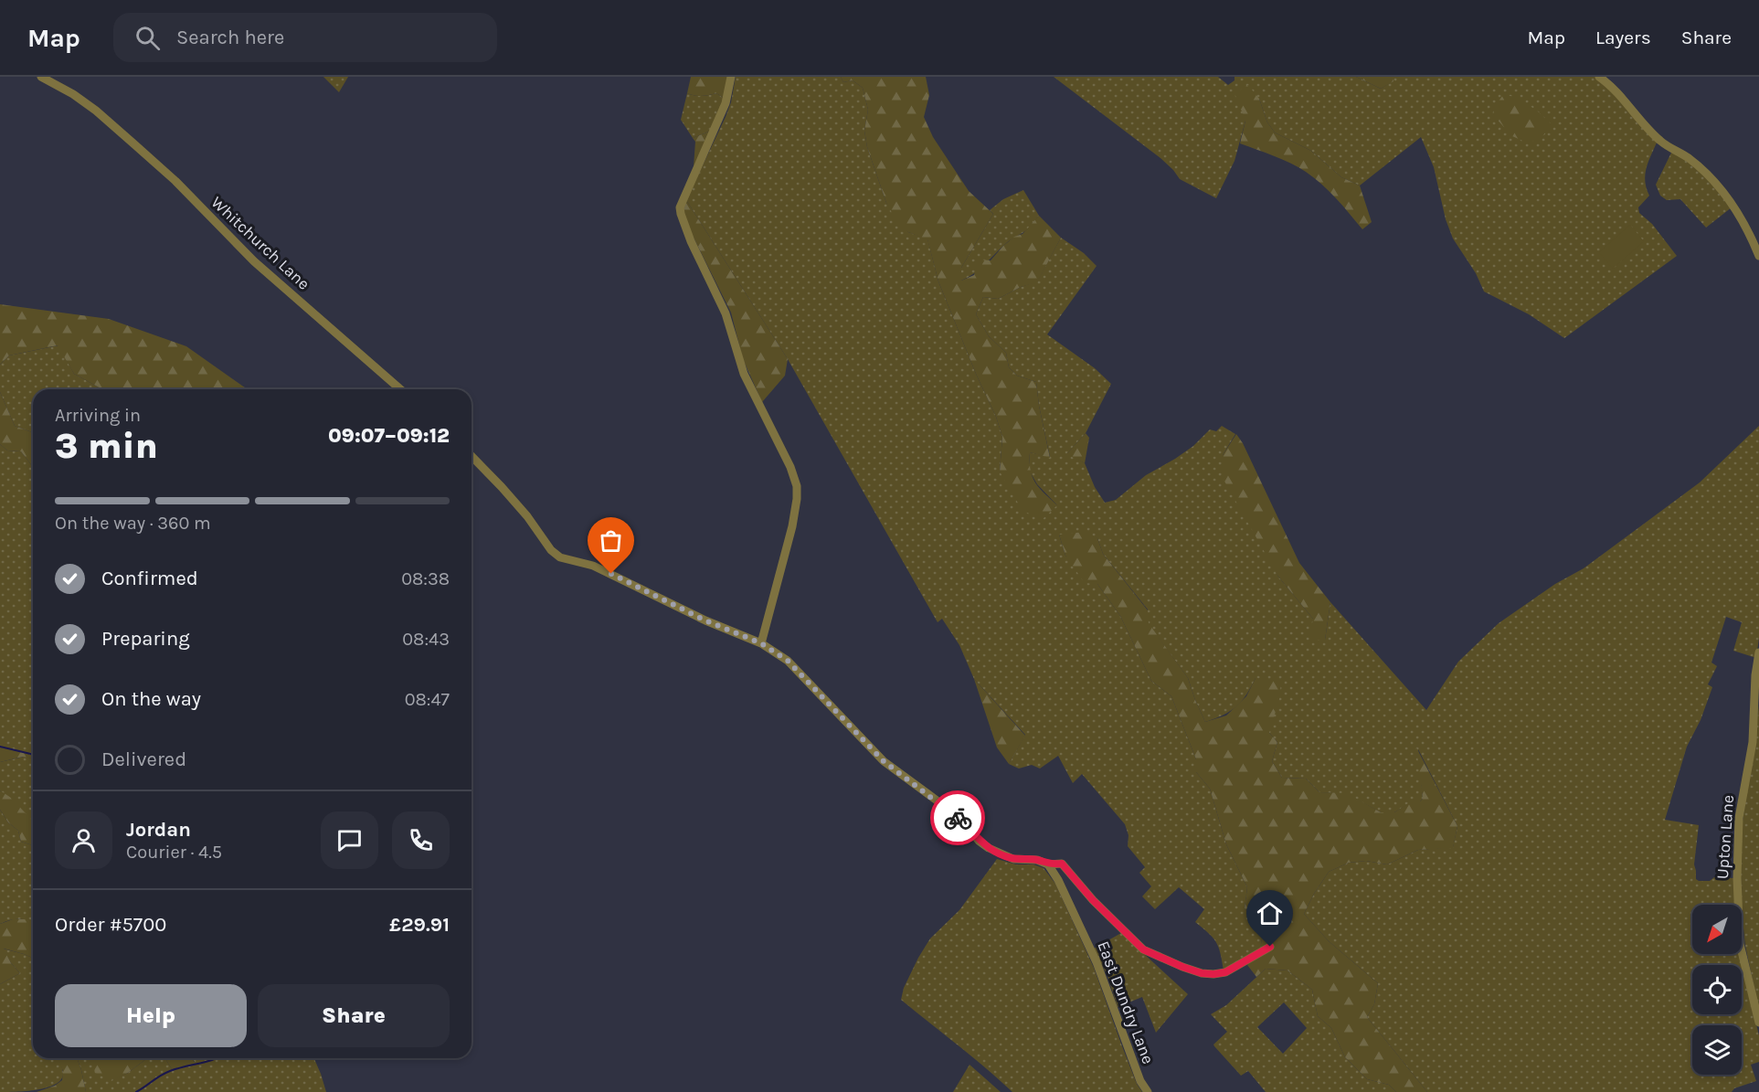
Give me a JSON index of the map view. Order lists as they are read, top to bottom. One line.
{"streets":{"street":["Whitchurch Lane","Upton Lane","East Dundry Lane"]},"north":"bottom left","page":{"header":"Map","search":"Search here","nav":["Map","Layers","Share"],"heading":["3 min","Arriving in","09:07–09:12"],"panel":["Jordan","Courier · 4.5","Order #5700","£29.91"],"bar":"On the way · 360 m","list":[["Confirmed","08:38"],["Preparing","08:43"],["On the way","08:47"],"Delivered"],"buttons":["Help","Share"]}}
